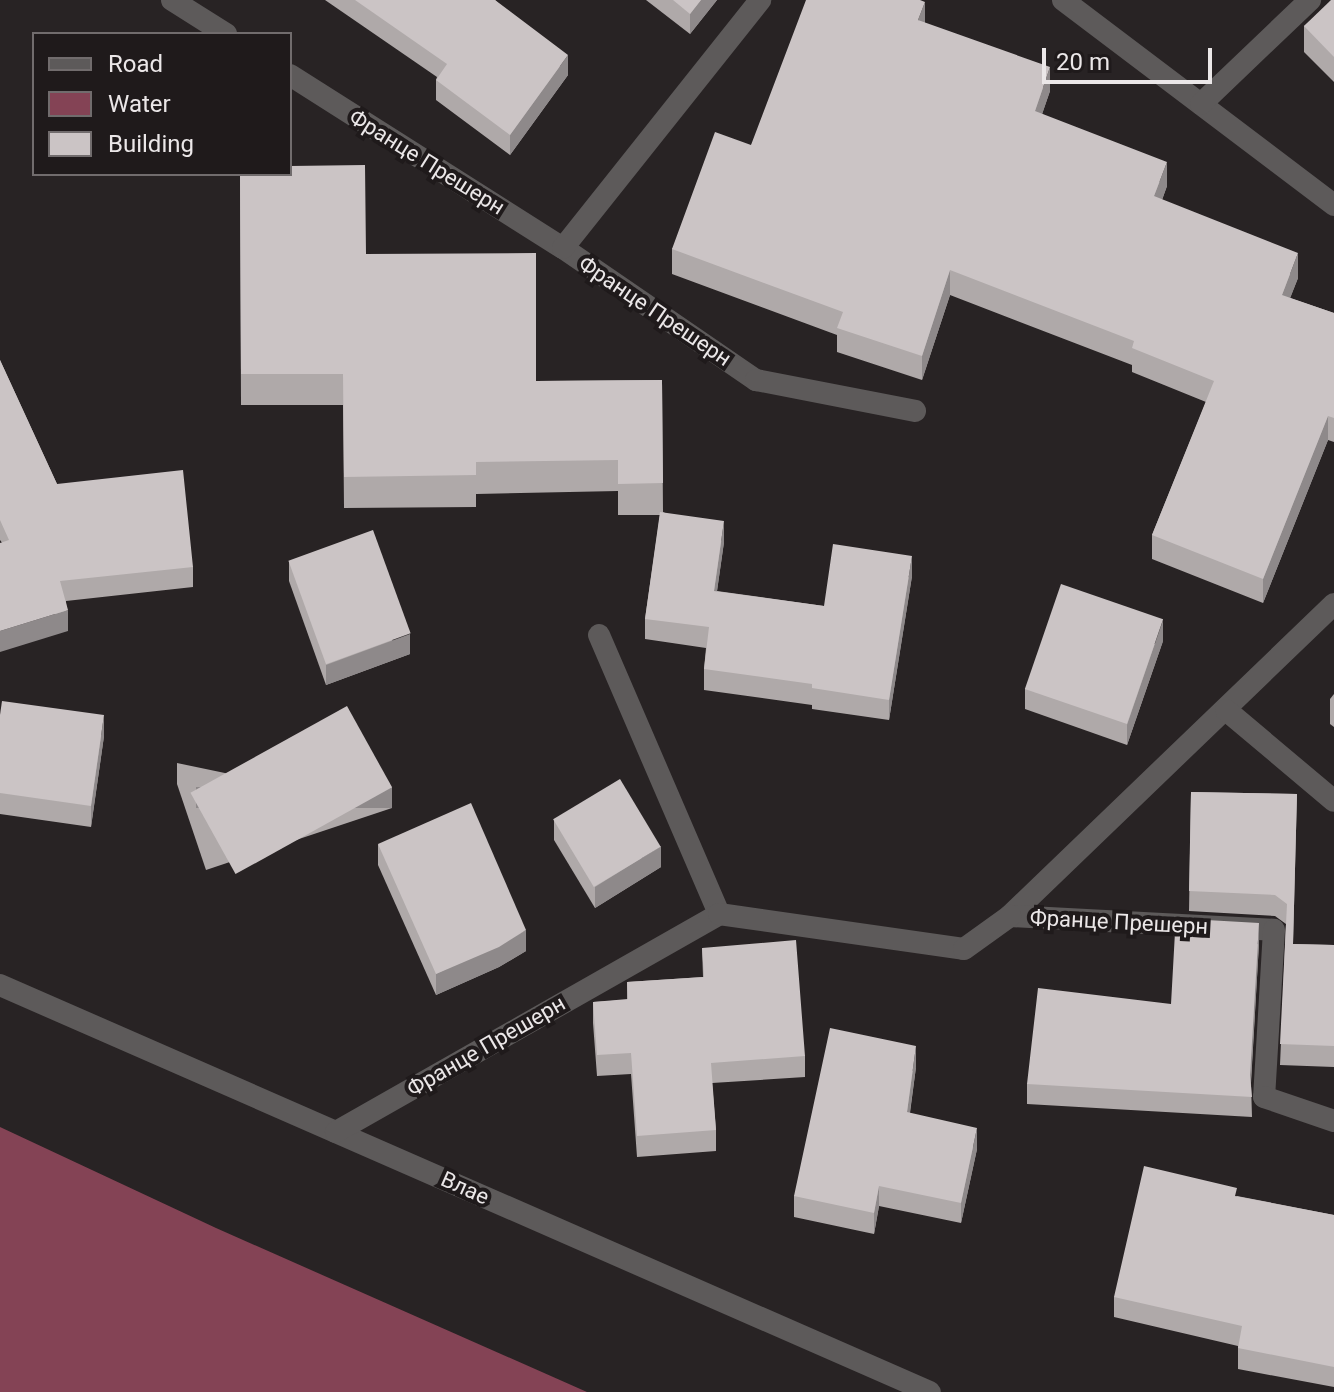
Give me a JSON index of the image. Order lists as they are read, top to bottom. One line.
{"streets":{"street":["Францe Прешерн","Франце Прешерн","Влае"]},"crossings":[["Францe Прешерн","Франце Прешерн"],["Франце Прешерн","Влае"]],"legend":["Road","Water","Building"],"scale_bar":"20 m"}
